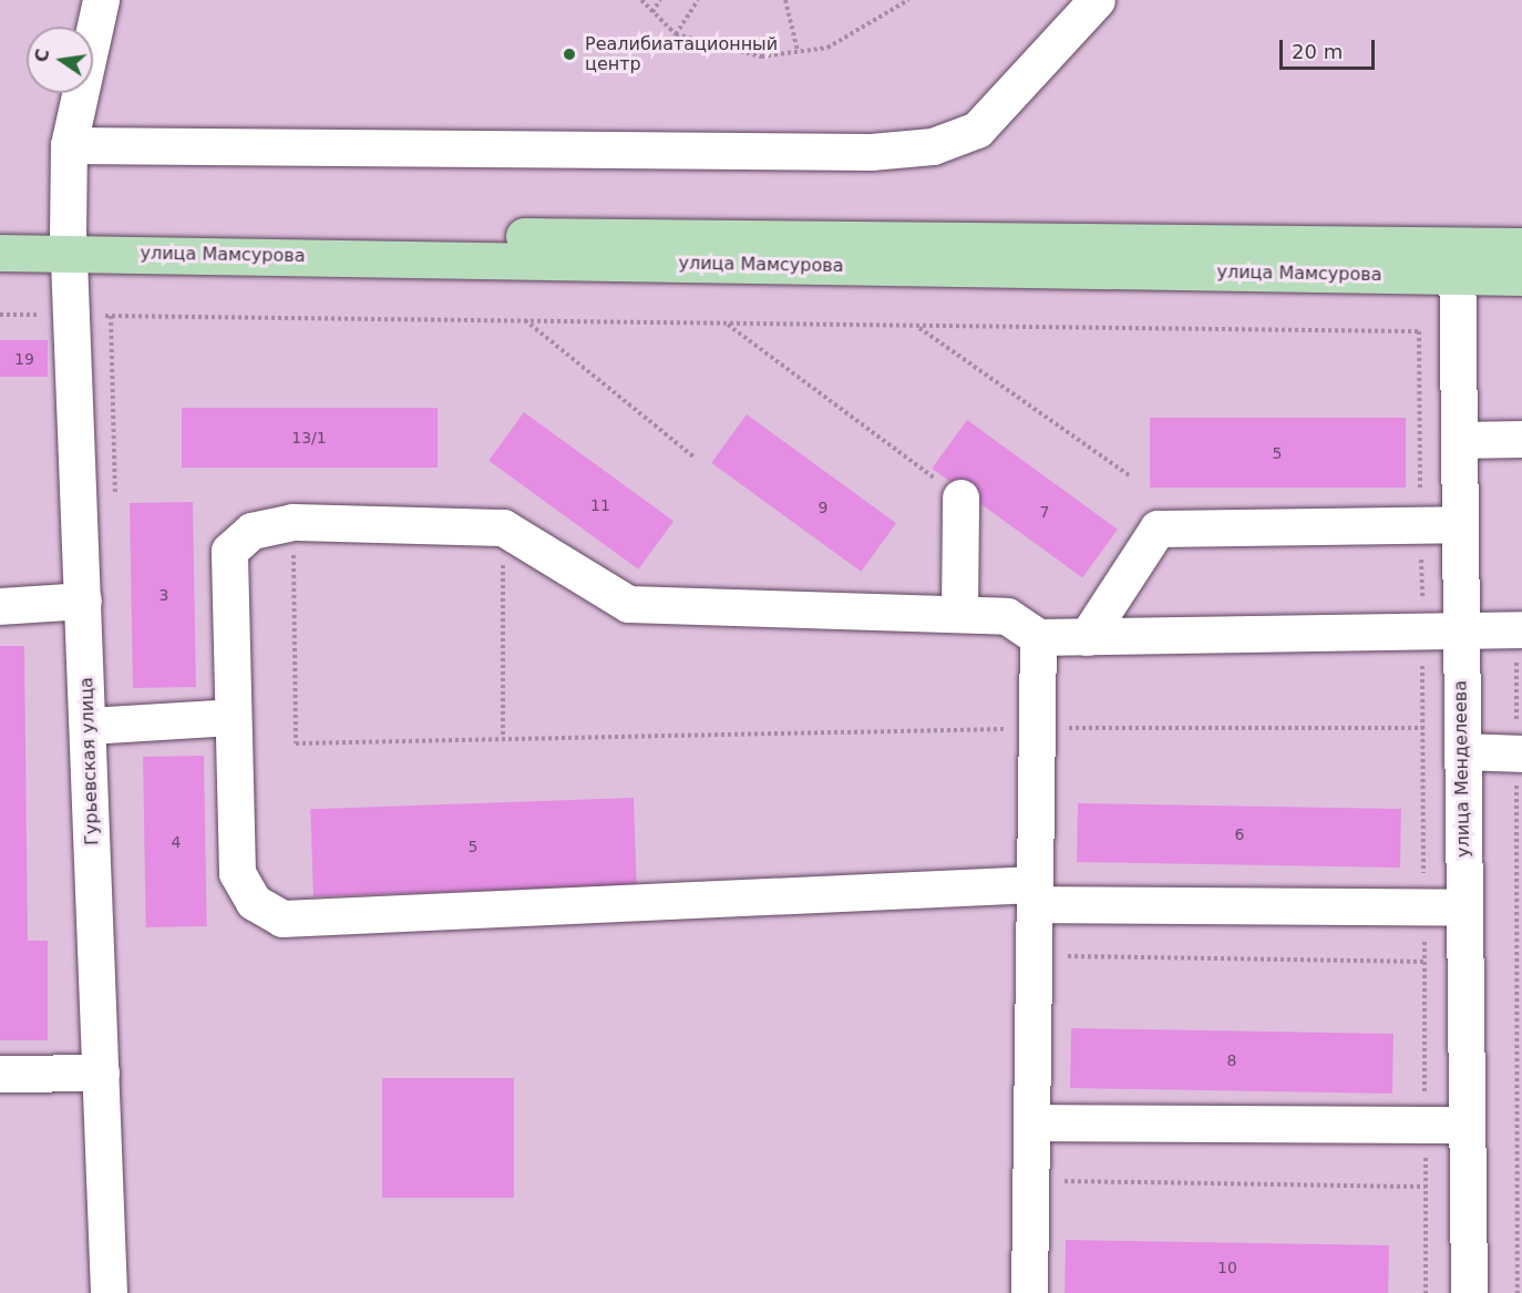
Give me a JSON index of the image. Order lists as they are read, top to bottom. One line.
{"streets":{"main road":["улица Мамсурова"],"street":["Гурьевская улица","улица Менделеева"]},"crossings":[["улица Мамсурова","Гурьевская улица"],["улица Мамсурова","улица Менделеева"]],"places":["Реалибиатационный центр"],"house_numbers":["19","13/1","5","11","9","7","3","6","4","5","8","10"],"scale_bar":"20 m","north":"left"}
